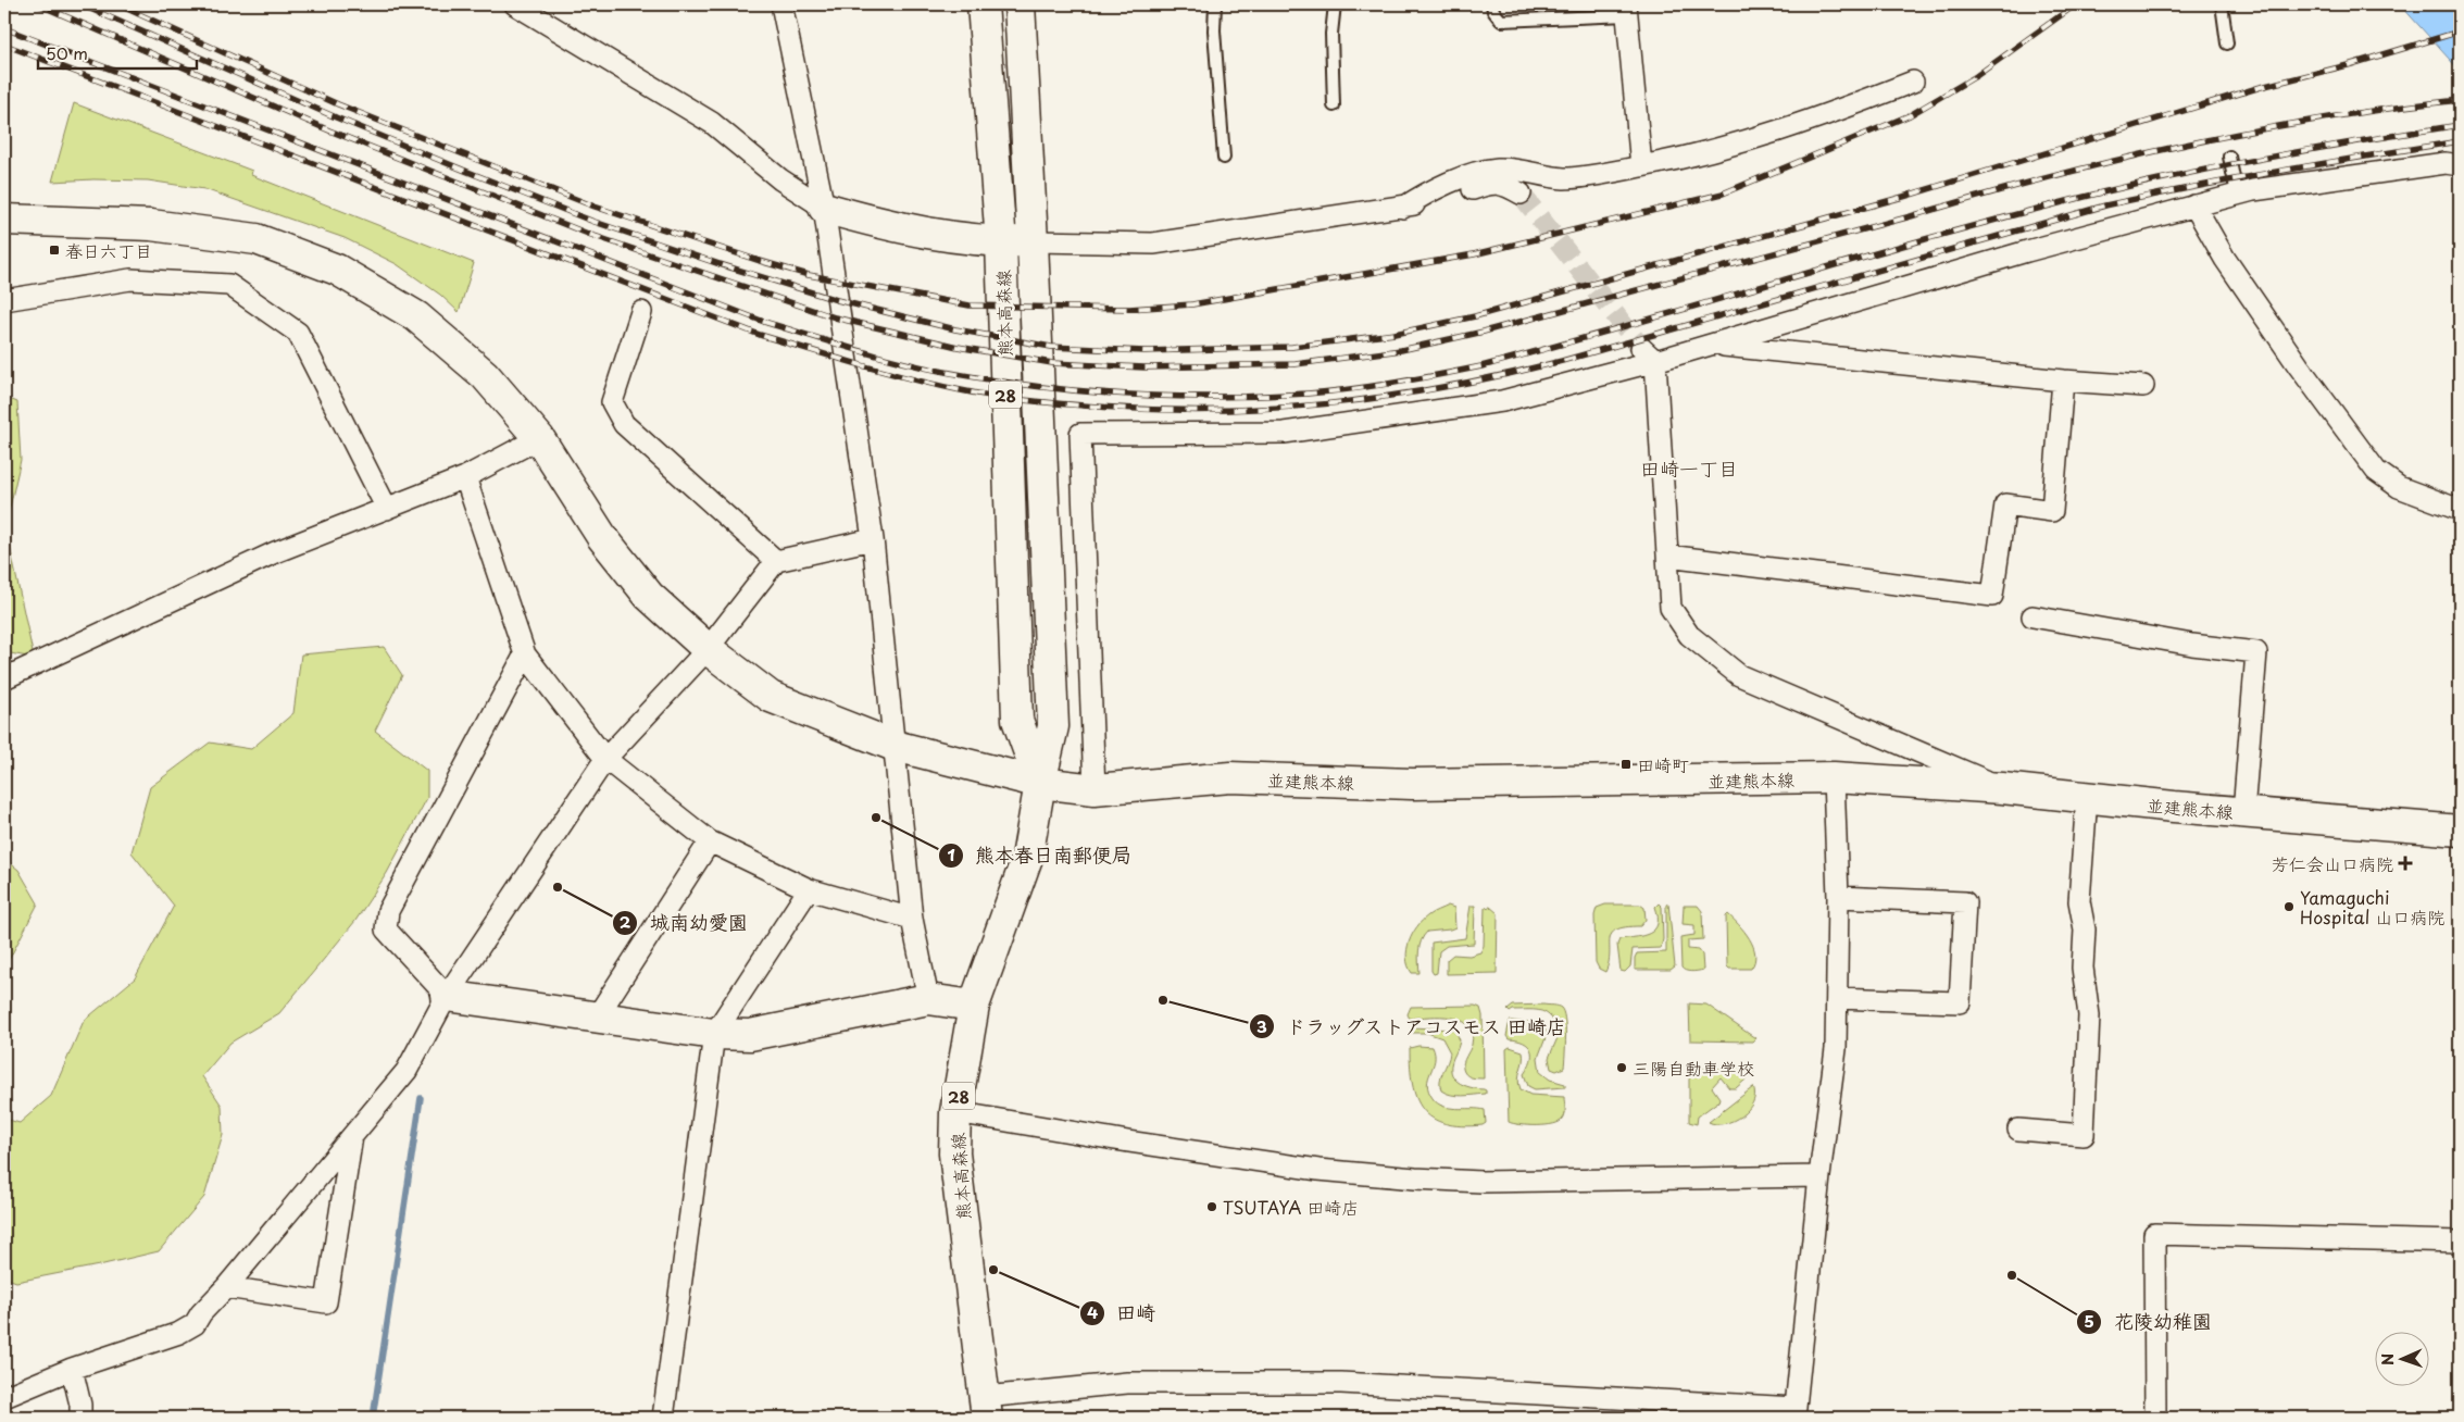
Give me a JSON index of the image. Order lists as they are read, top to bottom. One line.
{"streets":{"main road":["熊本高森線","28","並建熊本線"]},"crossings":[["熊本高森線","並建熊本線"]],"districts":["田崎一丁目"],"places":{"transit":["春日六丁目","田崎町"],"other":["熊本春日南郵便局","城南幼愛園","Yamaguchi Hospital 山口病院","ドラッグストアコスモス 田崎店","三陽自動車学校","TSUTAYA 田崎店","田崎","花陵幼稚園"],"health":["芳仁会山口病院"]},"scale_bar":"50 m","north":"left"}
